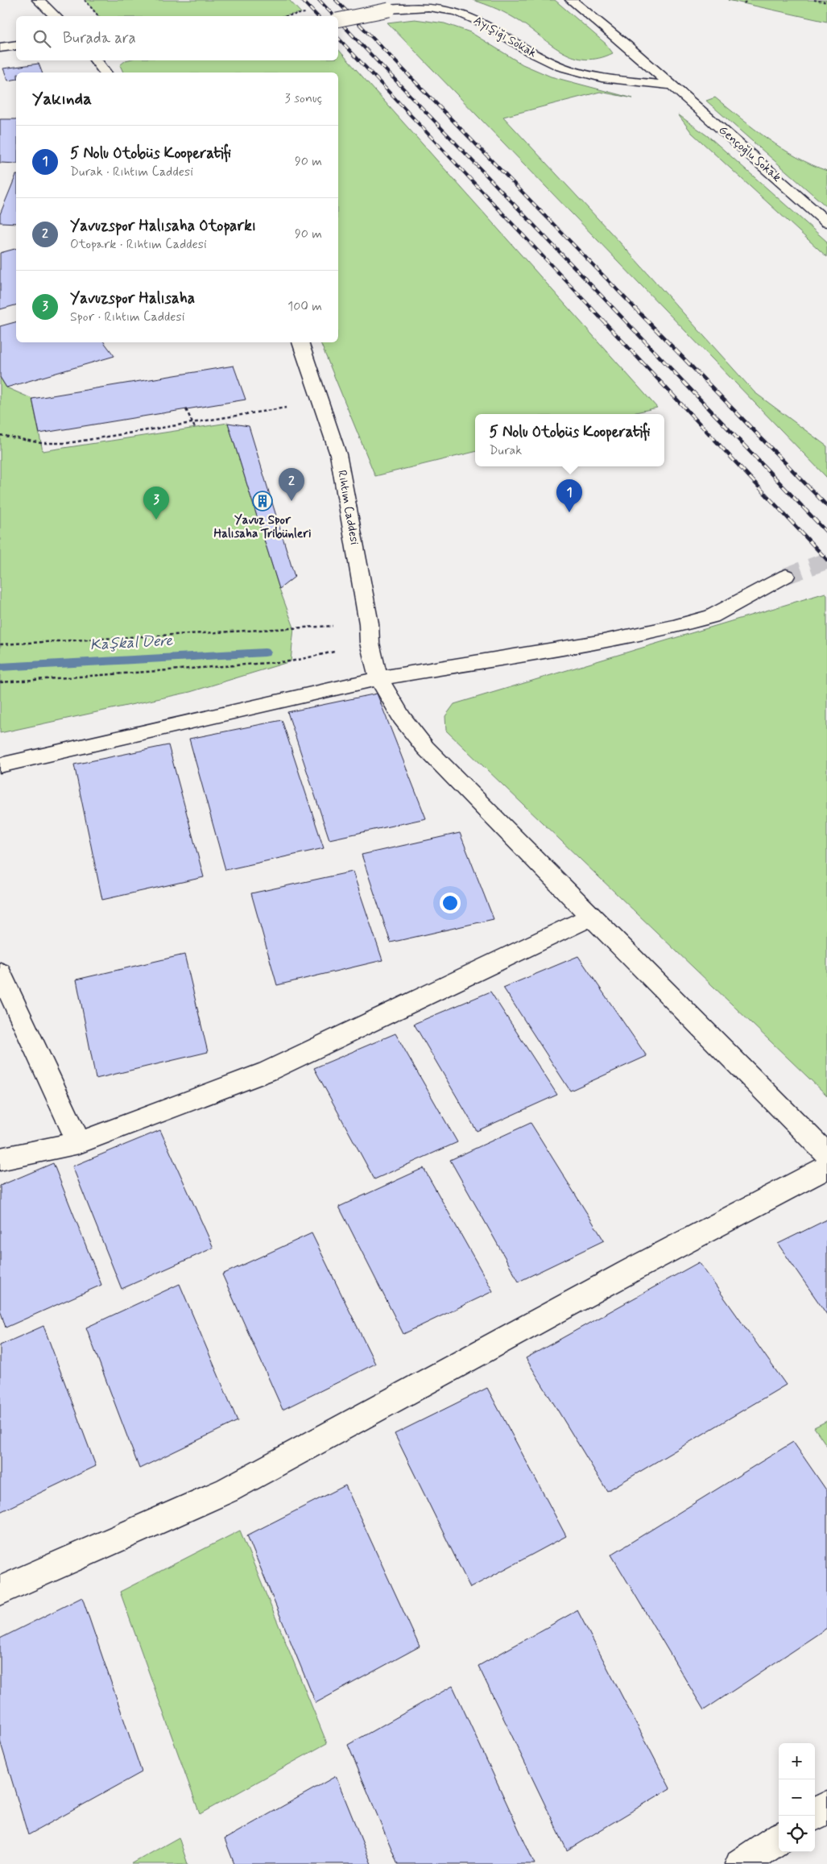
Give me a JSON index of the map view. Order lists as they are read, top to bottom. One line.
{"streets":{"street":["Ayışığı Sokak","Gençoğlu Sokak","Rıhtım Caddesi"]},"crossings":[["Ayışığı Sokak","Gençoğlu Sokak"]],"water":["Kaşkal Dere"],"places":{"building":["Yavuz Spor Halısaha Tribünleri"]},"page":{"search":"Burada ara","heading":["Yakında","3 sonuç"],"list":[{"mark":"1","name":"5 Nolu Otobüs Kooperatifi","note":"Durak · Rıhtım Caddesi","value":"90 m"},{"mark":"2","name":"Yavuzspor Halısaha Otoparkı","note":"Otopark · Rıhtım Caddesi","value":"90 m"},{"mark":"3","name":"Yavuzspor Halısaha","note":"Spor · Rıhtım Caddesi","value":"100 m"}],"popup":["5 Nolu Otobüs Kooperatifi","Durak"],"pins":["2","1","3"],"map_buttons":["+","−"]}}
